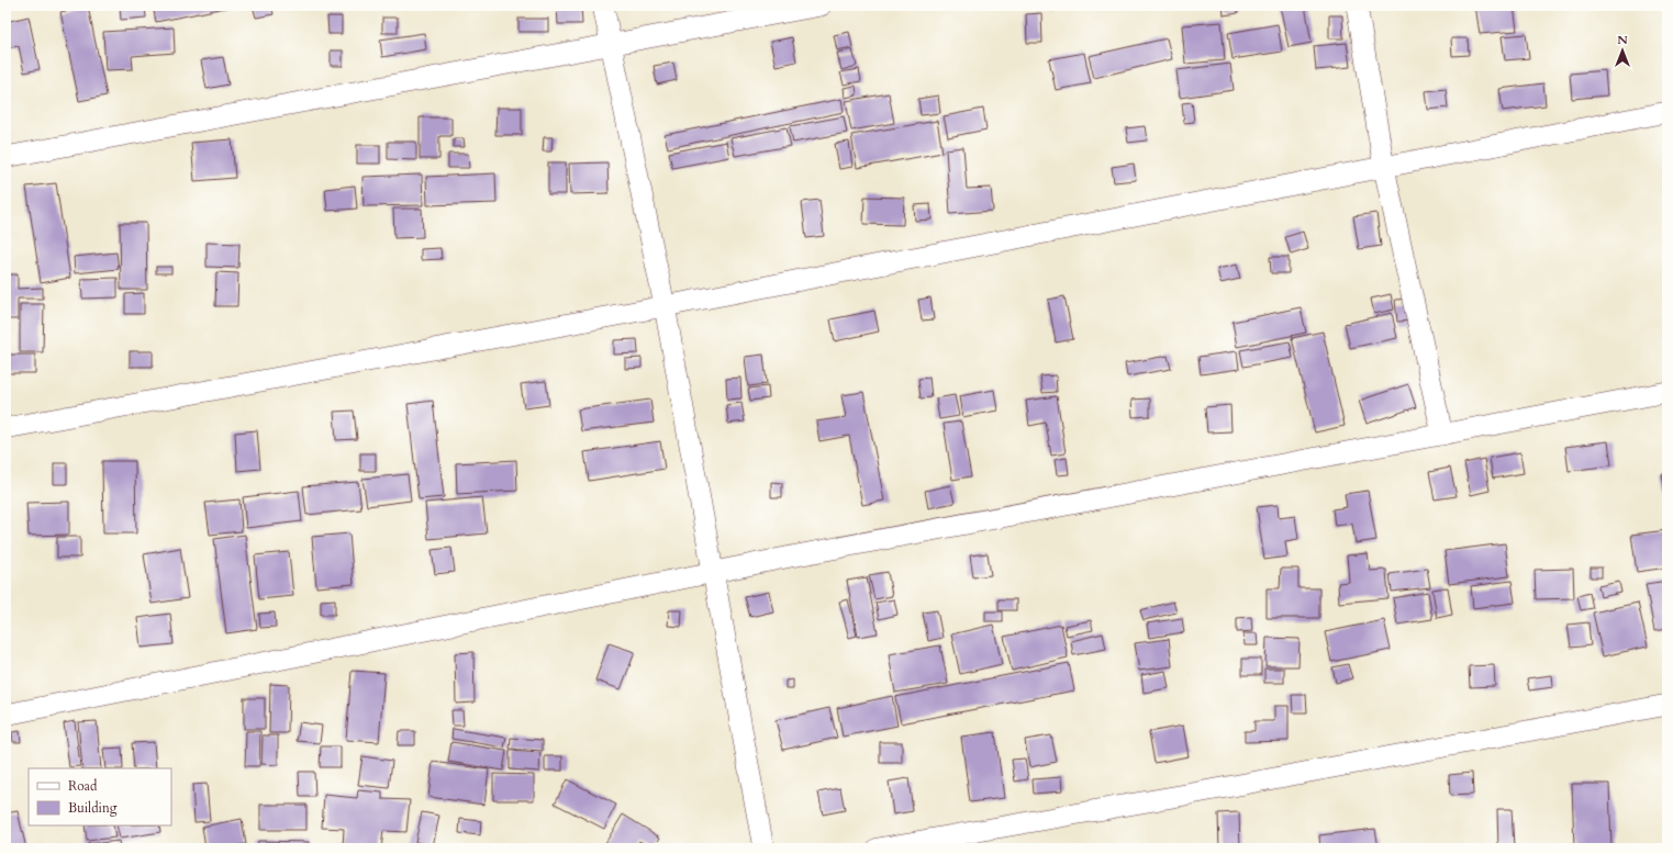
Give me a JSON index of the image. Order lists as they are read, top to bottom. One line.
{"legend":["Road","Building"],"north":"top"}
